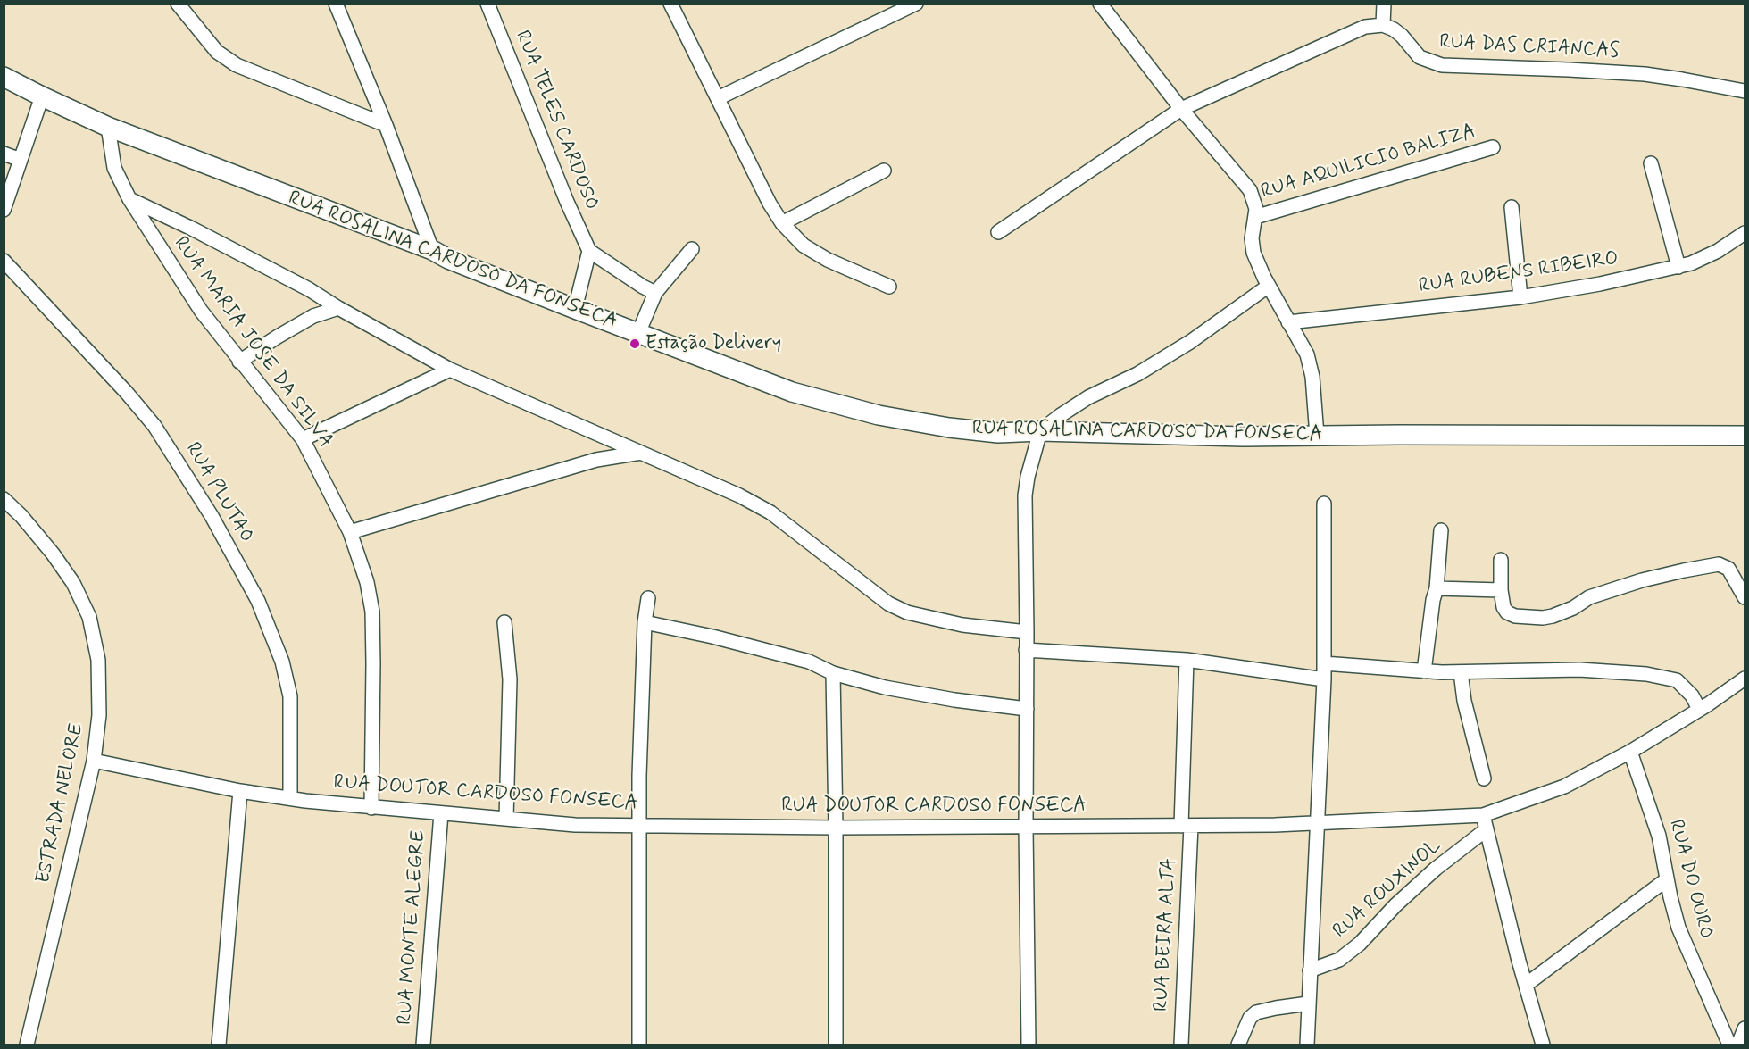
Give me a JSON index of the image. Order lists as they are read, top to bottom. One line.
{"streets":{"street":["RUA DAS CRIANCAS","RUA TELES CARDOSO","RUA AQUILICIO BALIZA","RUA ROSALINA CARDOSO DA FONSECA","RUA RUBENS RIBEIRO","RUA MARIA JOSE DA SILVA","RUA PLUTAO","RUA DOUTOR CARDOSO FONSECA","ESTRADA NELORE","RUA DO OURO","RUA ROUXINOL","RUA MONTE ALEGRE","RUA BEIRA ALTA"]},"crossings":[["RUA ROSALINA CARDOSO DA FONSECA","RUA MARIA JOSE DA SILVA"],["RUA MARIA JOSE DA SILVA","RUA DOUTOR CARDOSO FONSECA"],["RUA PLUTAO","RUA DOUTOR CARDOSO FONSECA"],["RUA DOUTOR CARDOSO FONSECA","ESTRADA NELORE"],["RUA DOUTOR CARDOSO FONSECA","RUA DO OURO"],["RUA DOUTOR CARDOSO FONSECA","RUA MONTE ALEGRE"],["RUA DOUTOR CARDOSO FONSECA","RUA BEIRA ALTA"]],"places":["Estação Delivery"]}
